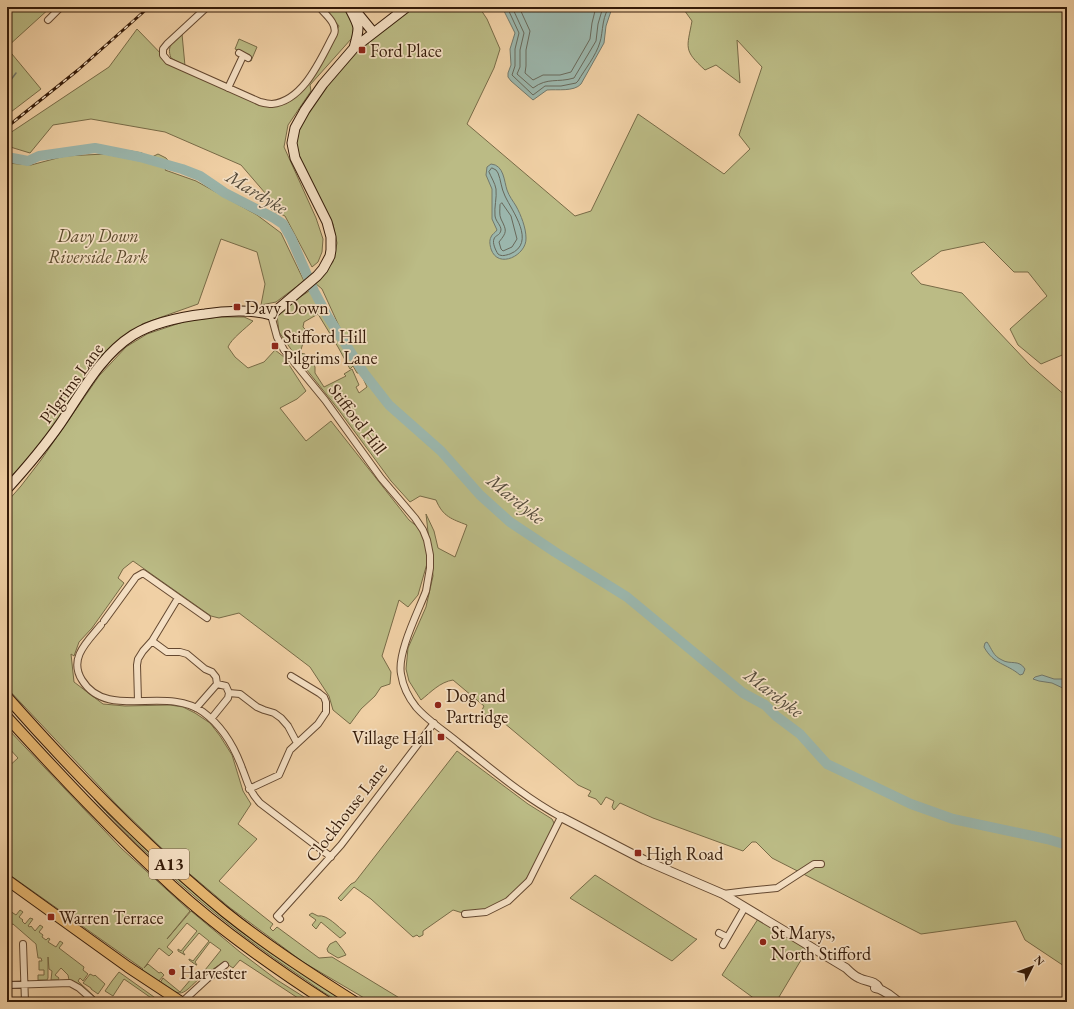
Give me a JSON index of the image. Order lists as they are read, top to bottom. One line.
{"streets":{"main road":["Pilgrims Lane","A13"],"street":["Stifford Hill","Clockhouse Lane"]},"crossings":[["Pilgrims Lane","Stifford Hill"],["Stifford Hill","Clockhouse Lane"]],"water":["Mardyke"],"parks":["Davy Down Riverside Park"],"places":{"transit":["Ford Place","Davy Down","Stifford Hill Pilgrims Lane","Village Hall","High Road","Warren Terrace"],"other":["Dog and Partridge","St Marys, North Stifford","Harvester"]},"north":"top right"}
